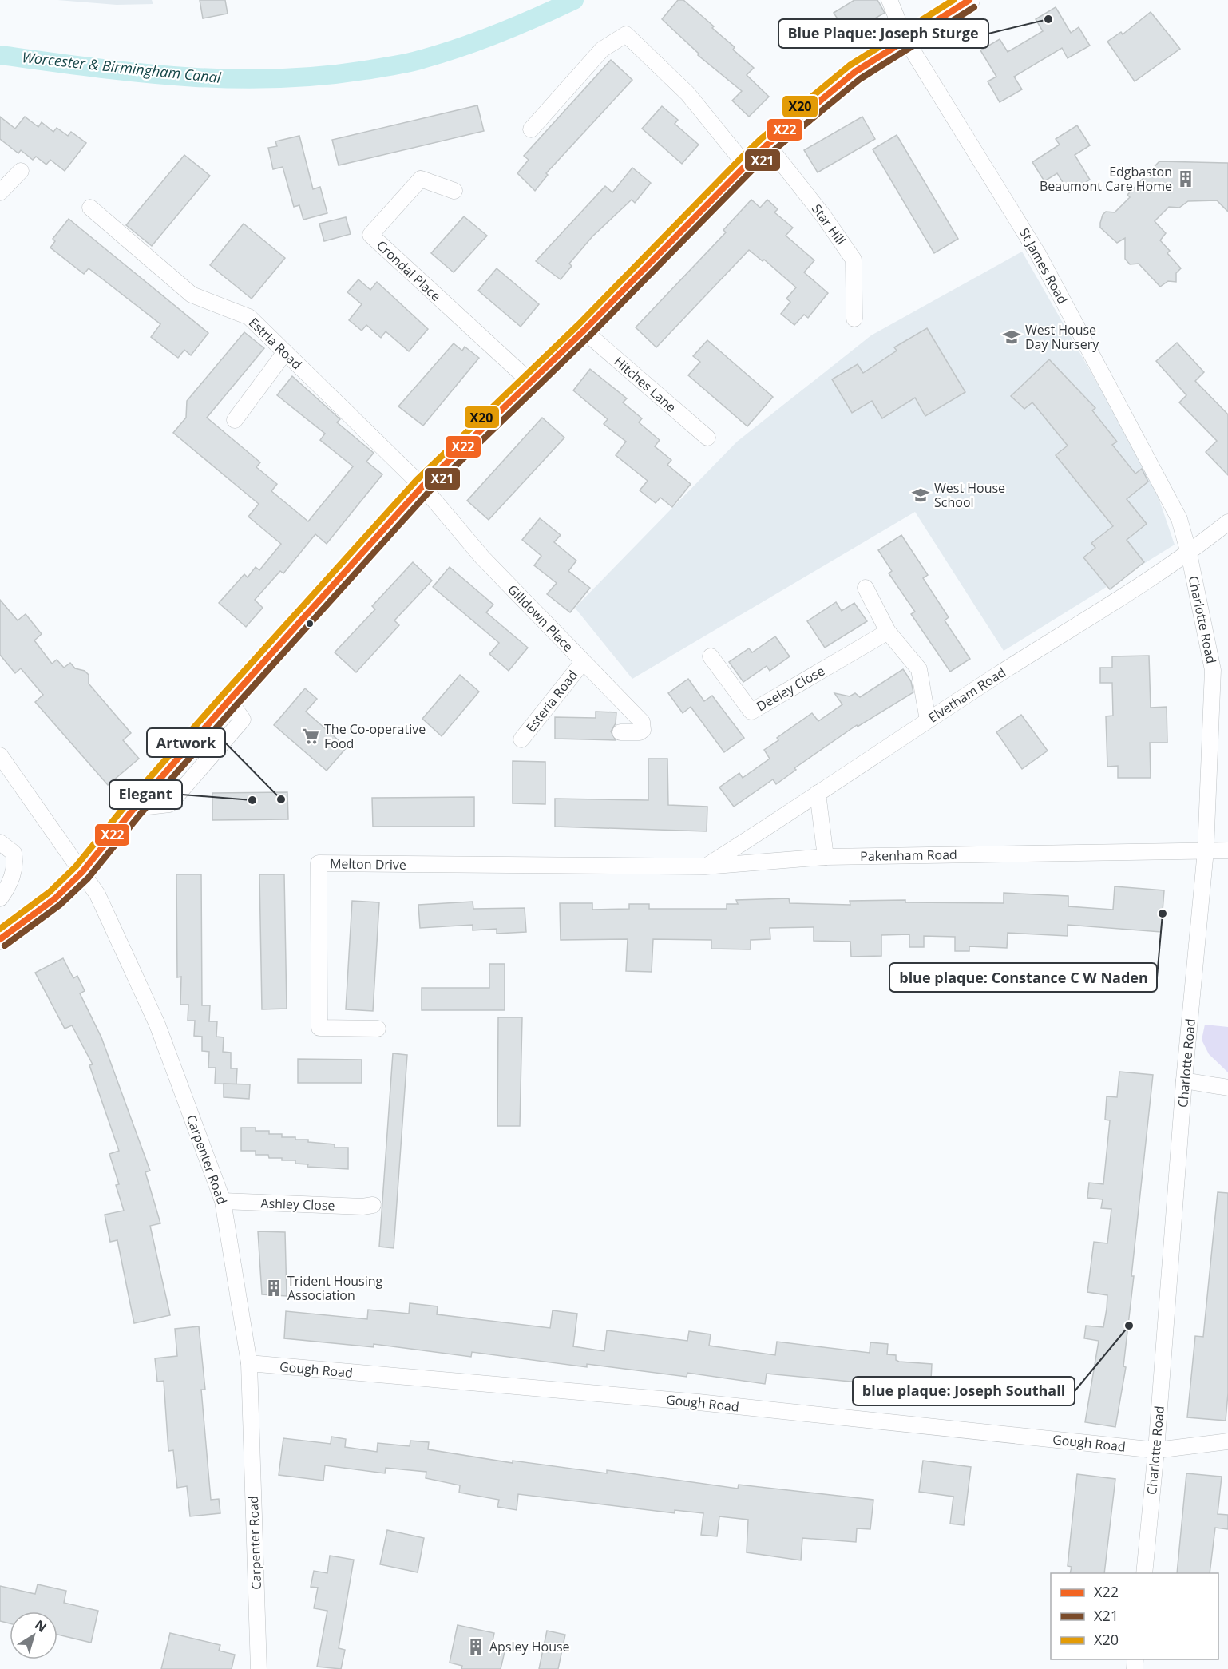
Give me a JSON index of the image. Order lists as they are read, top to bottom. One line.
{"streets":{"street":["Star Hill","St James Road","Crondal Place","Estria Road","Hitches Lane","Gilldown Place","Charlotte Road","Deeley Close","Elvetham Road","Esteria Road","Pakenham Road","Melton Drive","Carpenter Road","Ashley Close","Gough Road"]},"crossings":[["St James Road","Charlotte Road"],["St James Road","Elvetham Road"],["Estria Road","Gilldown Place"],["Gilldown Place","Esteria Road"],["Charlotte Road","Elvetham Road"],["Charlotte Road","Pakenham Road"],["Charlotte Road","Gough Road"],["Elvetham Road","Pakenham Road"],["Pakenham Road","Melton Drive"],["Carpenter Road","Ashley Close"],["Carpenter Road","Gough Road"]],"water":["Worcester & Birmingham Canal"],"places":{"other":["Blue Plaque: Joseph Sturge","Artwork","Elegant","blue plaque: Constance C W Naden","blue plaque: Joseph Southall"],"building":["Edgbaston Beaumont Care Home","Trident Housing Association","Apsley House"],"school or university":["West House Day Nursery","West House School"],"supermarket":["The Co-operative Food"]},"lines":["transit line X22","transit line X20","transit line X21"],"legend":["X22","X21","X20"],"north":"top right"}
